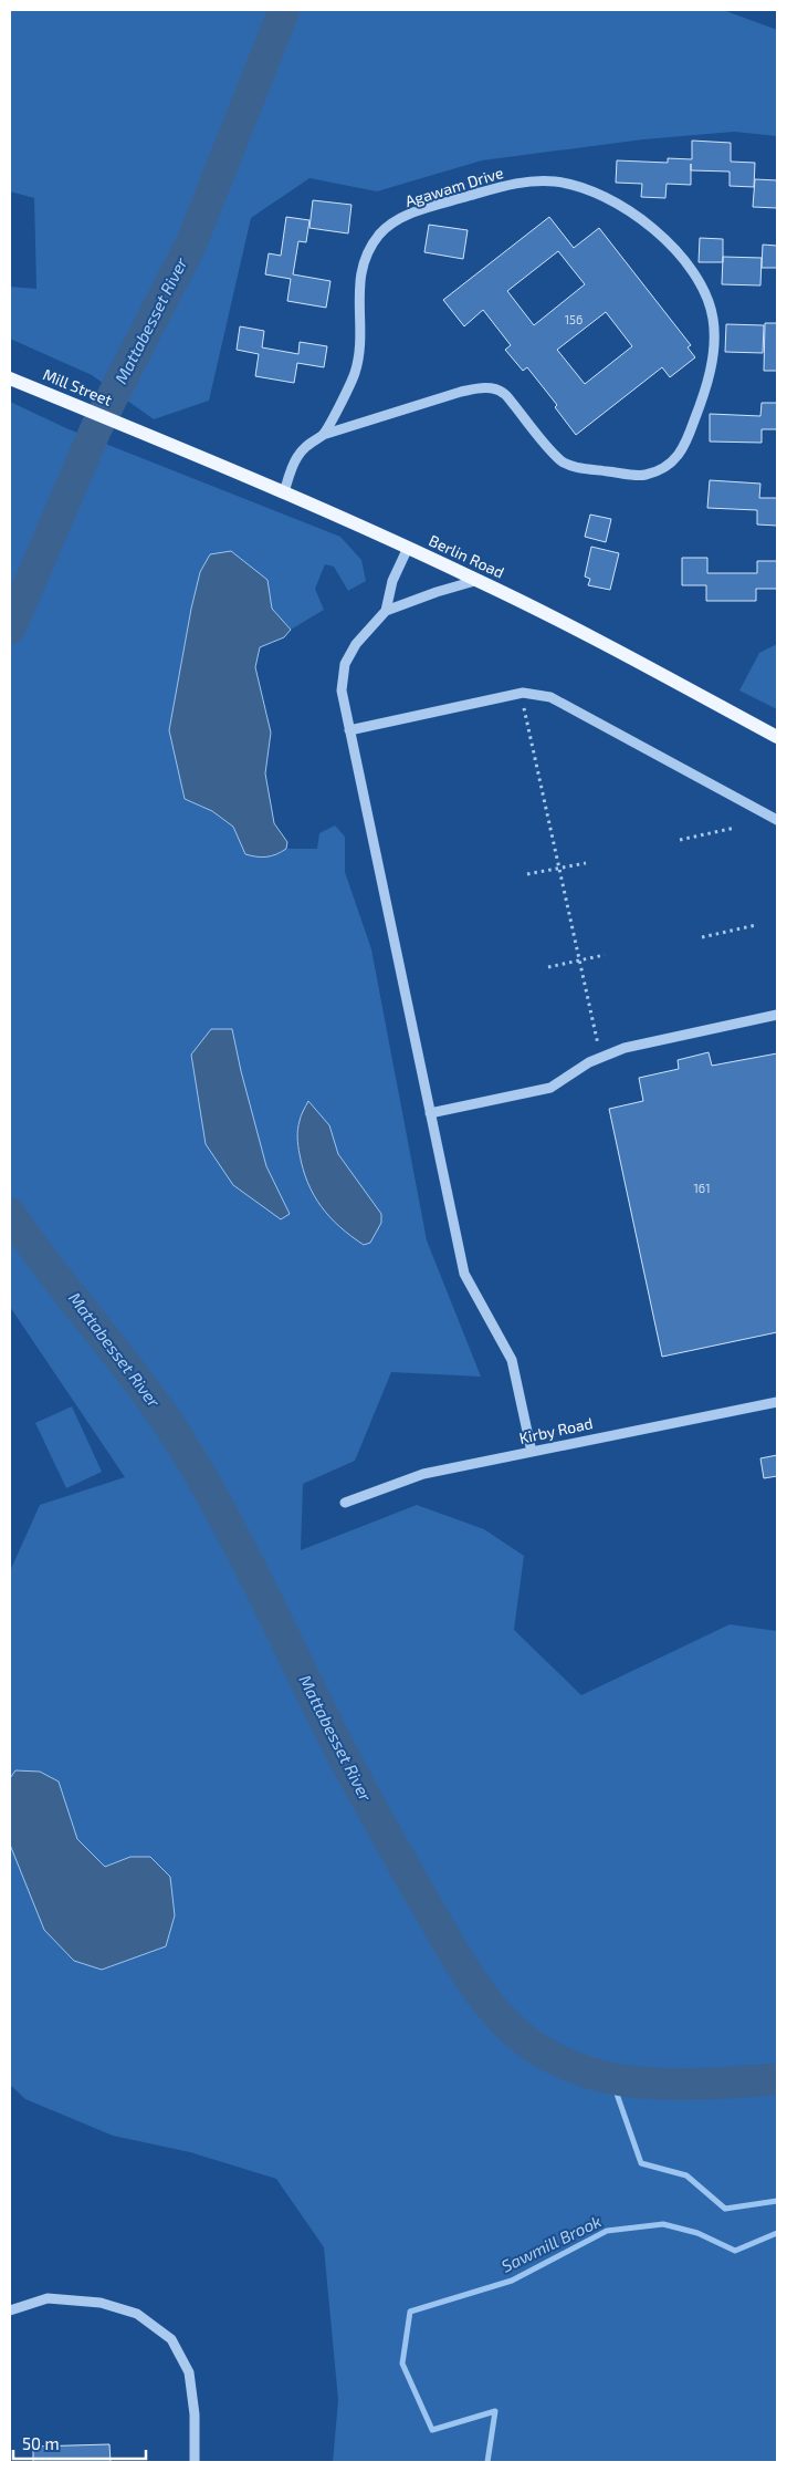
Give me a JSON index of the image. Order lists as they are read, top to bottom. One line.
{"streets":{"main road":["Mill Street","Berlin Road"],"street":["Agawam Drive","Kirby Road"]},"crossings":[["Agawam Drive","Berlin Road"],["Mill Street","Berlin Road"]],"water":["Mattabesset River","Sawmill Brook"],"house_numbers":["156","161"],"scale_bar":"50 m"}
